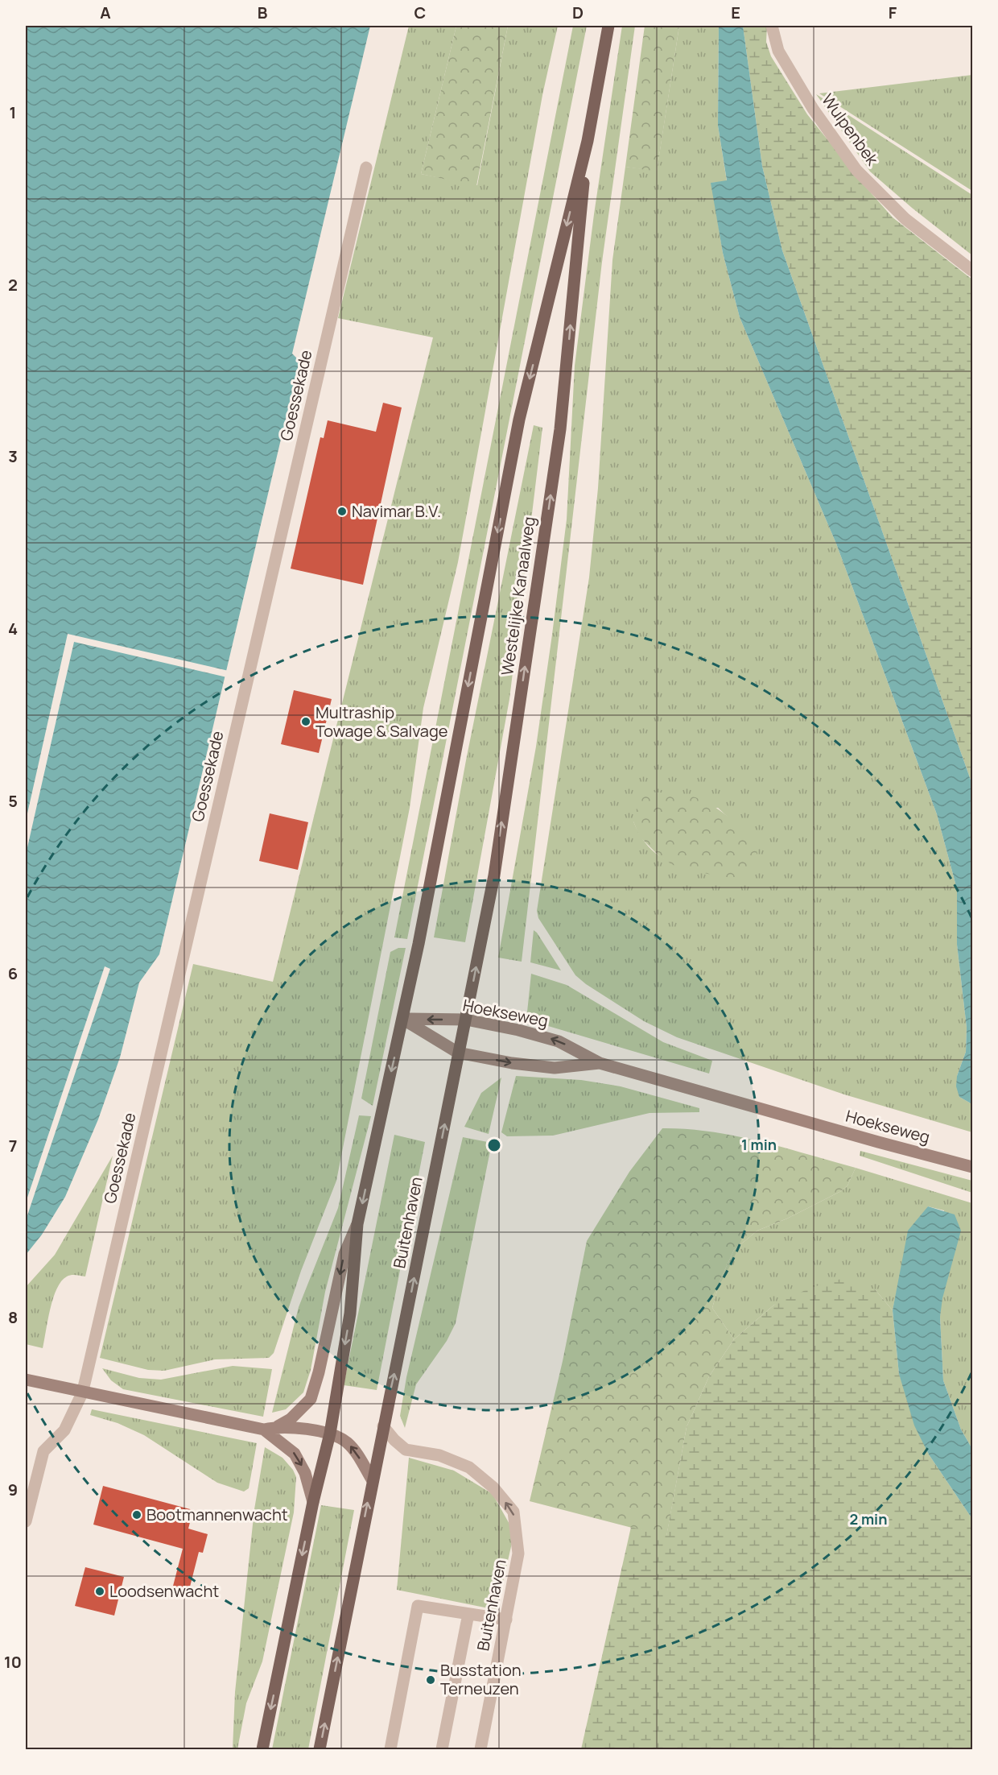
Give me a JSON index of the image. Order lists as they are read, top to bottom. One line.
{"streets":{"main road":["Westelijke Kanaalweg","Hoekseweg","Buitenhaven"],"street":["Wulpenbek","Goessekade"]},"crossings":[["Westelijke Kanaalweg","Hoekseweg"],["Westelijke Kanaalweg","Buitenhaven"],["Hoekseweg","Buitenhaven"]],"places":["Navimar B.V.","Multraship Towage & Salvage","Bootmannenwacht","Loodsenwacht","Busstation Terneuzen"],"grid":{"columns":["A","B","C","D","E","F"],"rows":["1","2","3","4","5","6","7","8","9","10"]},"rings":["1 min","2 min"]}
